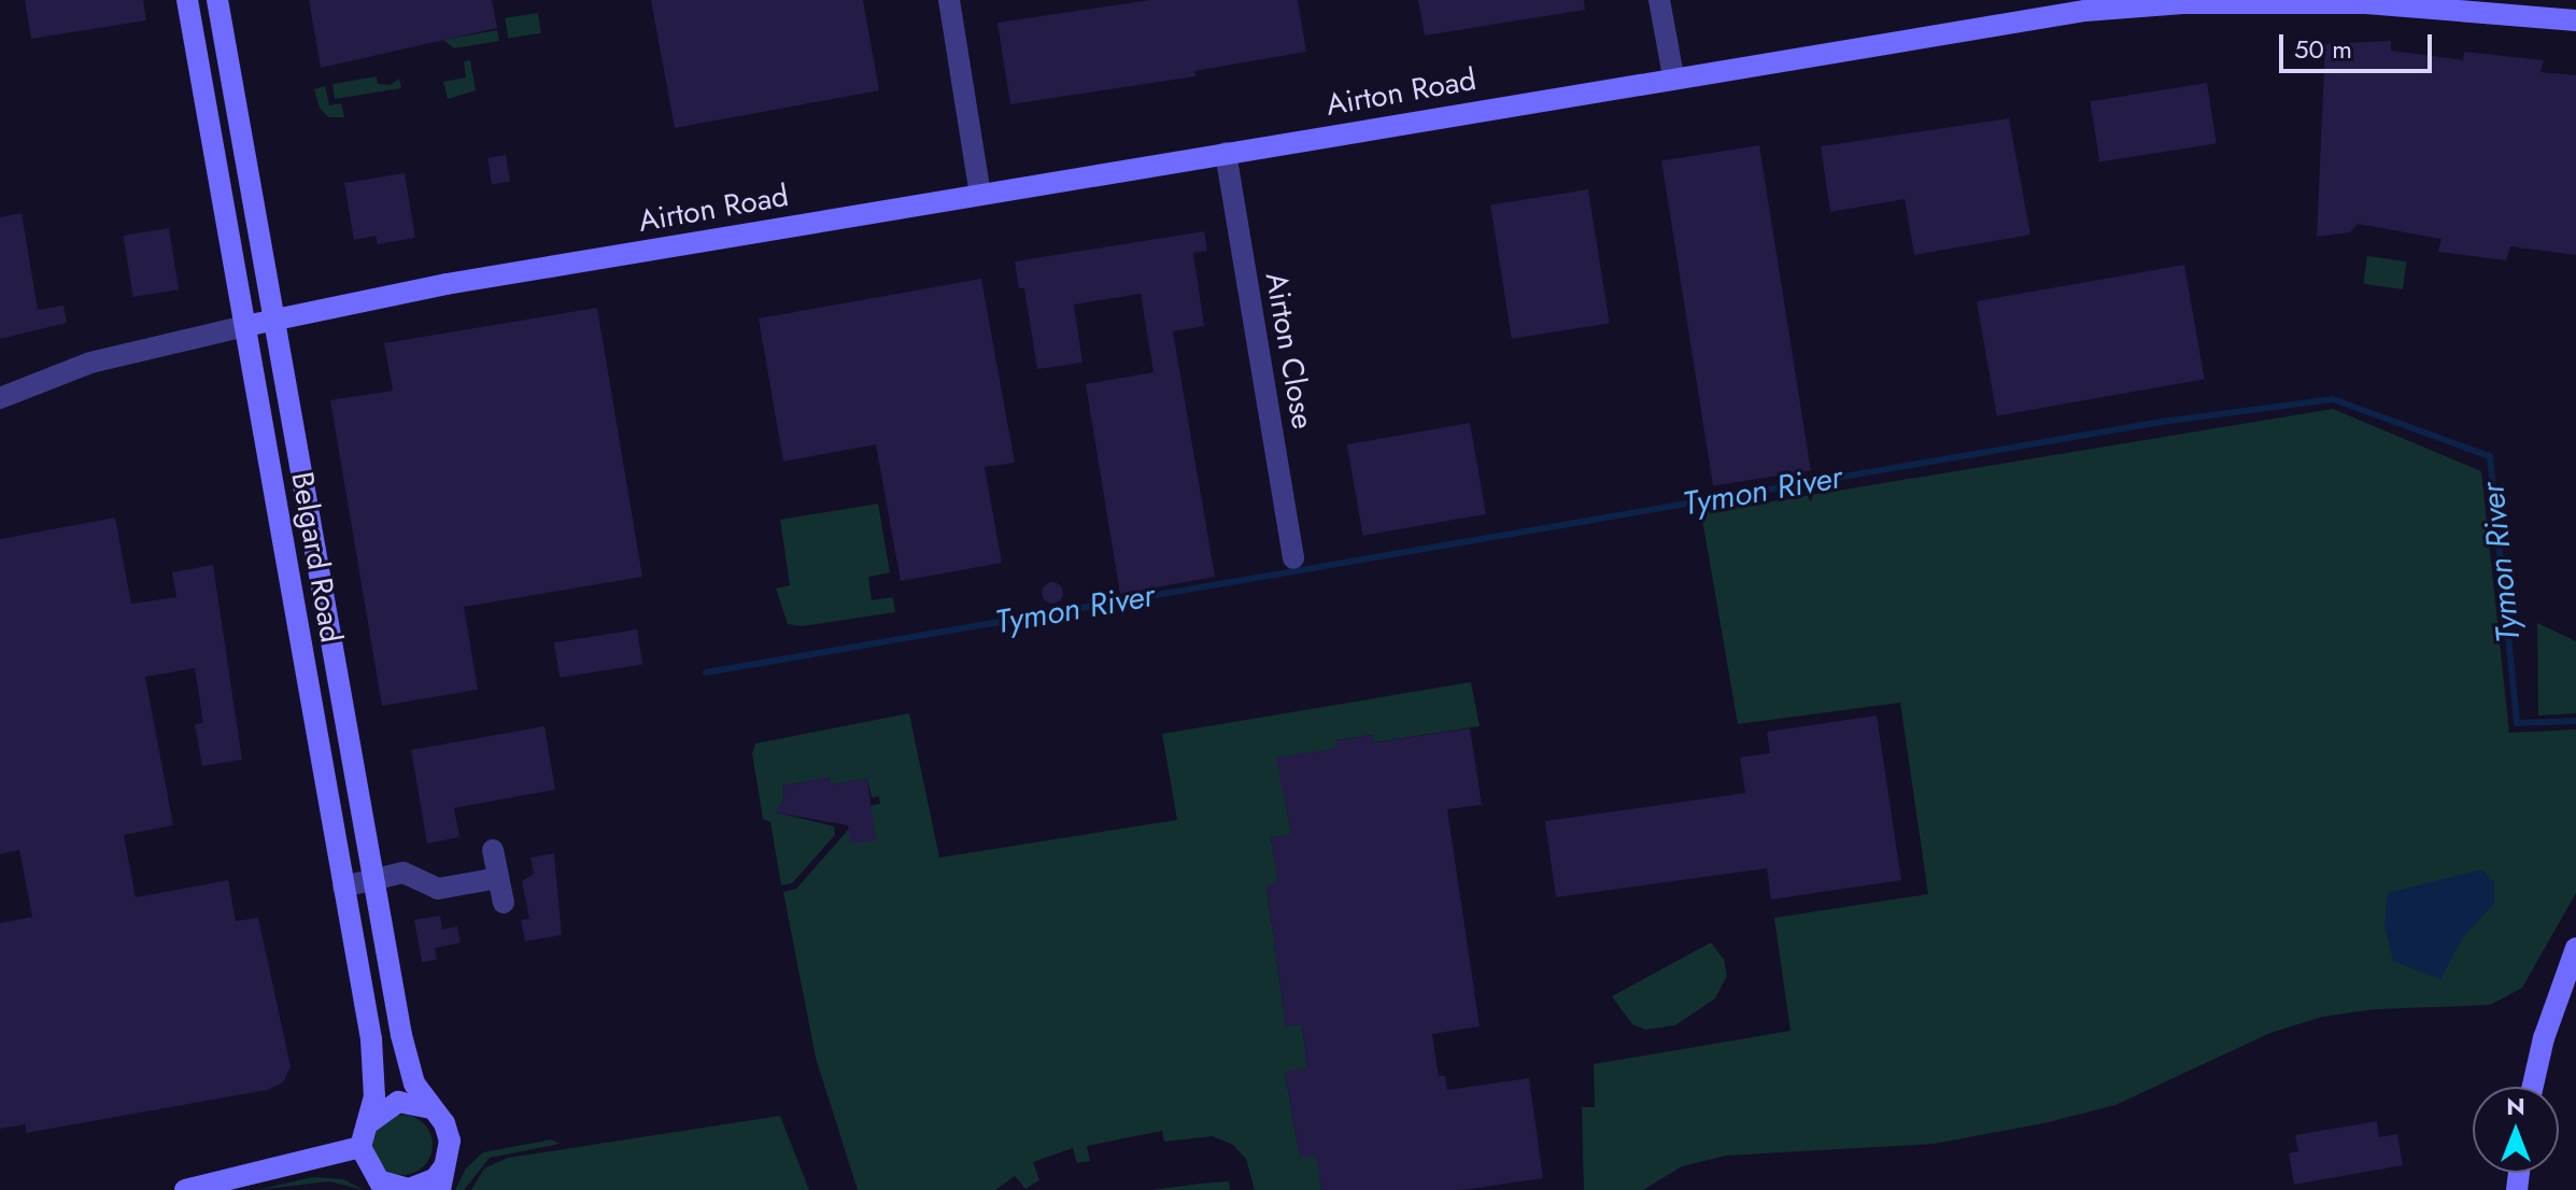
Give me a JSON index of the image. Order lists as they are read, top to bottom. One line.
{"streets":{"main road":["Airton Road","Belgard Road"],"street":["Airton Close"]},"crossings":[["Airton Road","Airton Close"],["Airton Road","Belgard Road"]],"water":["Tymon River"],"scale_bar":"50 m","north":"top"}
